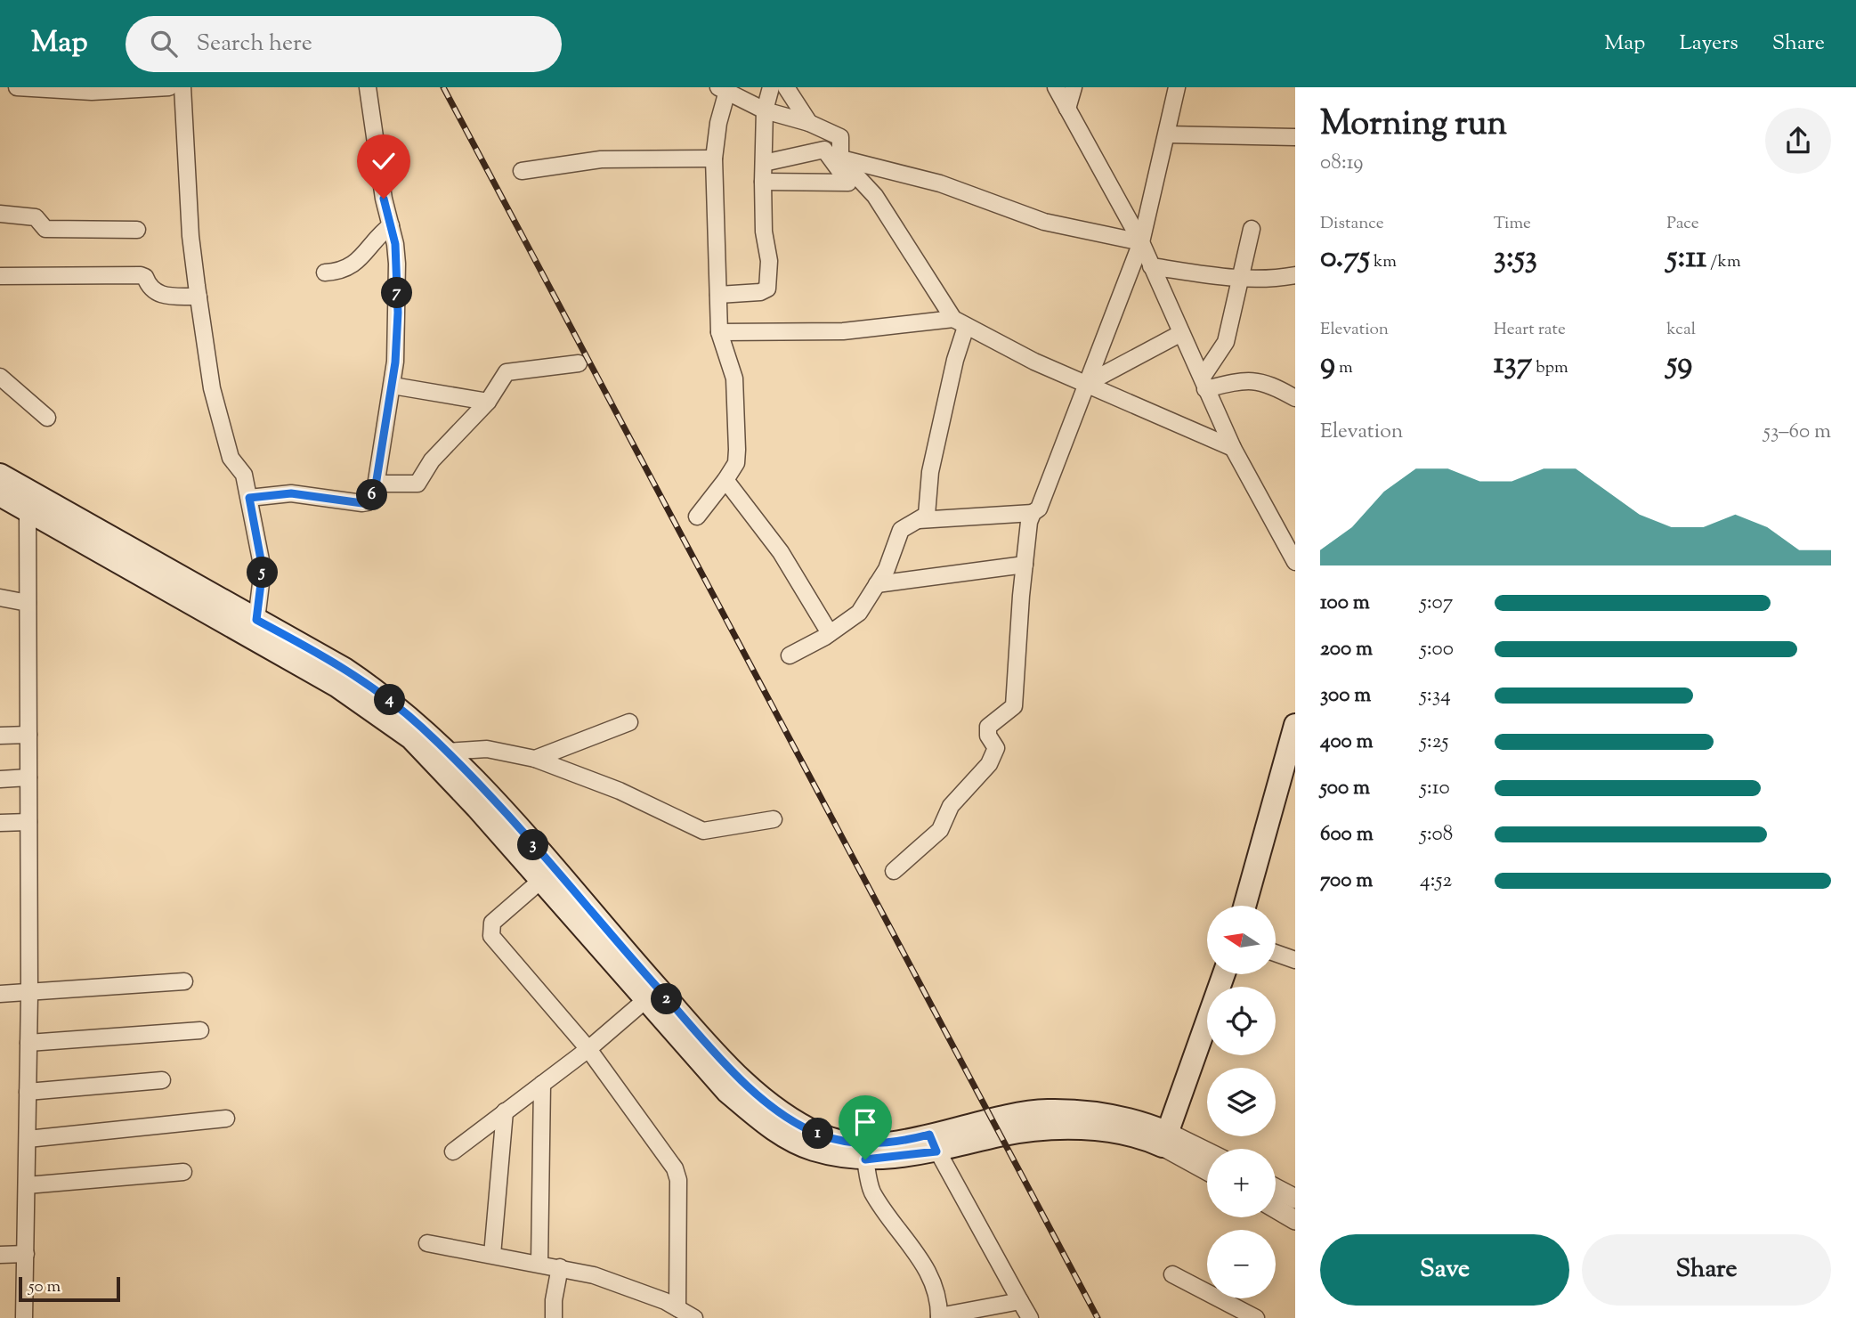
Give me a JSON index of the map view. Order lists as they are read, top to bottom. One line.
{"scale_bar":"50 m","north":"left","page":{"header":"Map","search":"Search here","nav":["Map","Layers","Share"],"heading":["Morning run","08:19"],"stats":[["Distance","0.75 km"],["Time","3:53"],["Pace","5:11 /km"],["Elevation","9 m"],["Heart rate","137 bpm"],["kcal","59"]],"pins":["7","6","5","4","3","2","1"],"chart":["Elevation","53–60 m"],"list":[{"name":"100 m","note":"5:07"},{"name":"200 m","note":"5:00"},{"name":"300 m","note":"5:34"},{"name":"400 m","note":"5:25"},{"name":"500 m","note":"5:10"},{"name":"600 m","note":"5:08"},{"name":"700 m","note":"4:52"}],"map_buttons":["+","−"],"buttons":["Save","Share"],"scale":"50 m"}}
